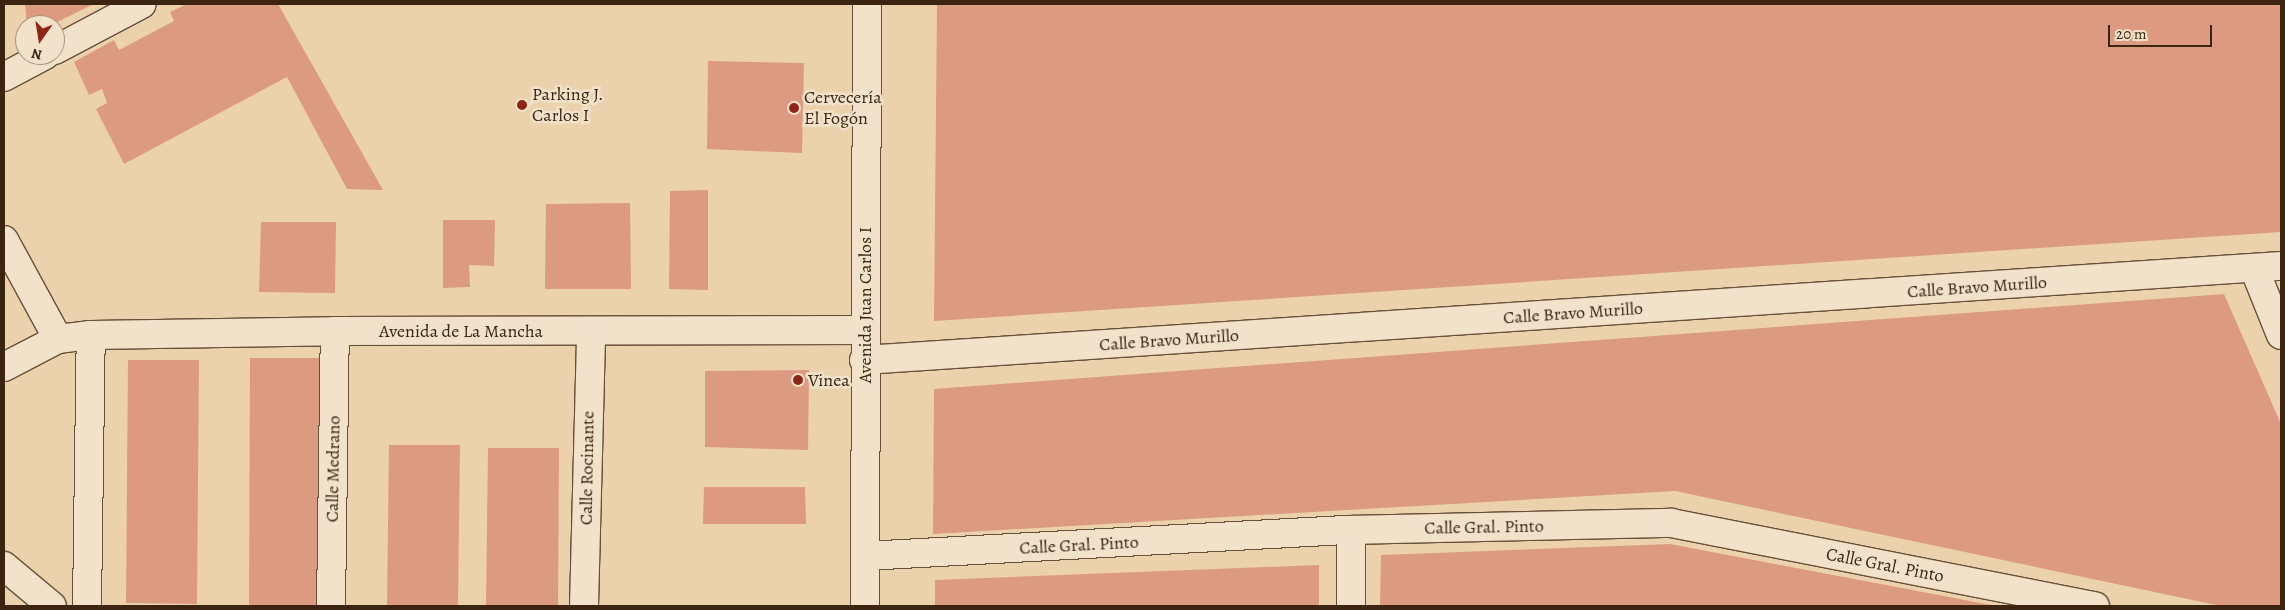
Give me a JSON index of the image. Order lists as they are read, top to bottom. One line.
{"streets":{"street":["Calle Bravo Murillo","Avenida Juan Carlos I","Avenida de La Mancha","Calle Rocinante","Calle Medrano","Calle Gral. Pinto"]},"crossings":[["Calle Bravo Murillo","Avenida Juan Carlos I"],["Avenida Juan Carlos I","Avenida de La Mancha"],["Avenida Juan Carlos I","Calle Gral. Pinto"],["Avenida de La Mancha","Calle Rocinante"],["Avenida de La Mancha","Calle Medrano"]],"places":["Parking J. Carlos I","Cervecería El Fogón","Vinea"],"scale_bar":"20 m","north":"bottom"}
